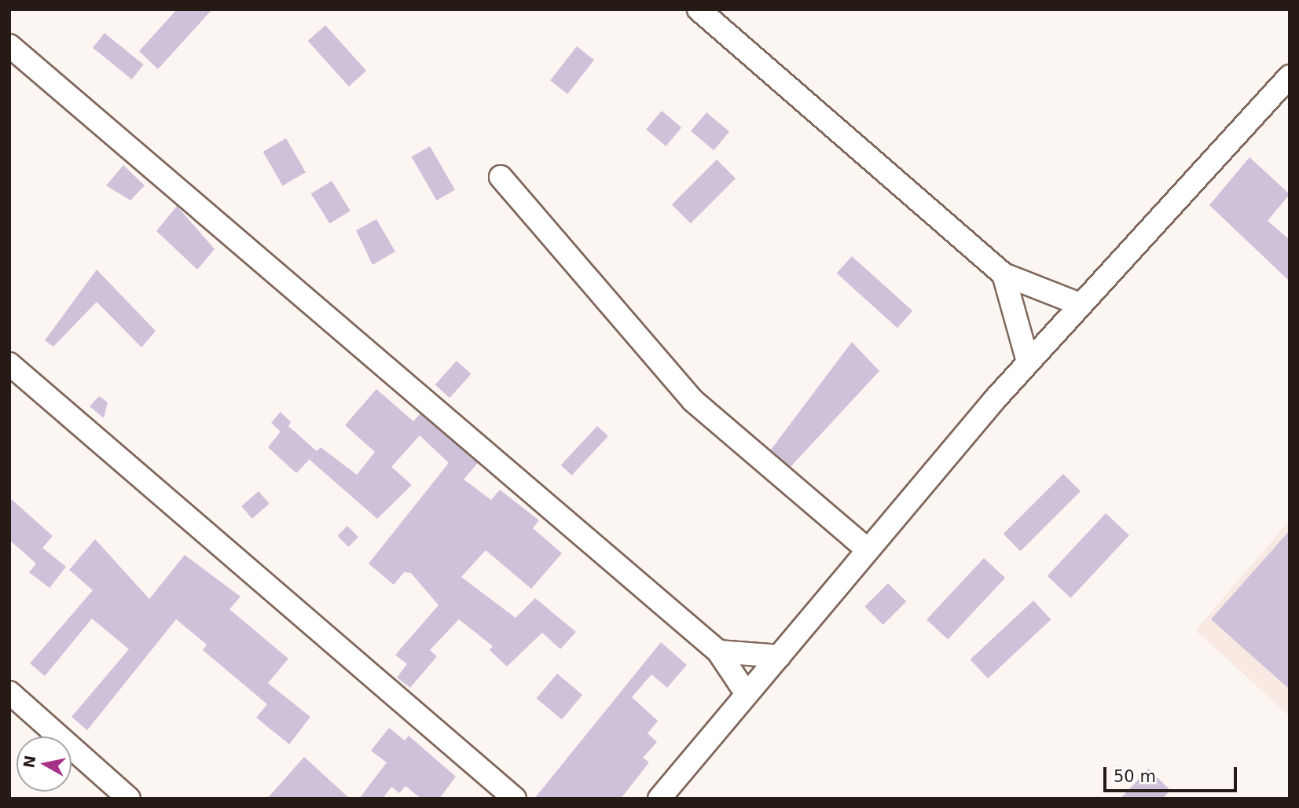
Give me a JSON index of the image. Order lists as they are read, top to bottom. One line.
{"scale_bar":"50 m","north":"left"}
